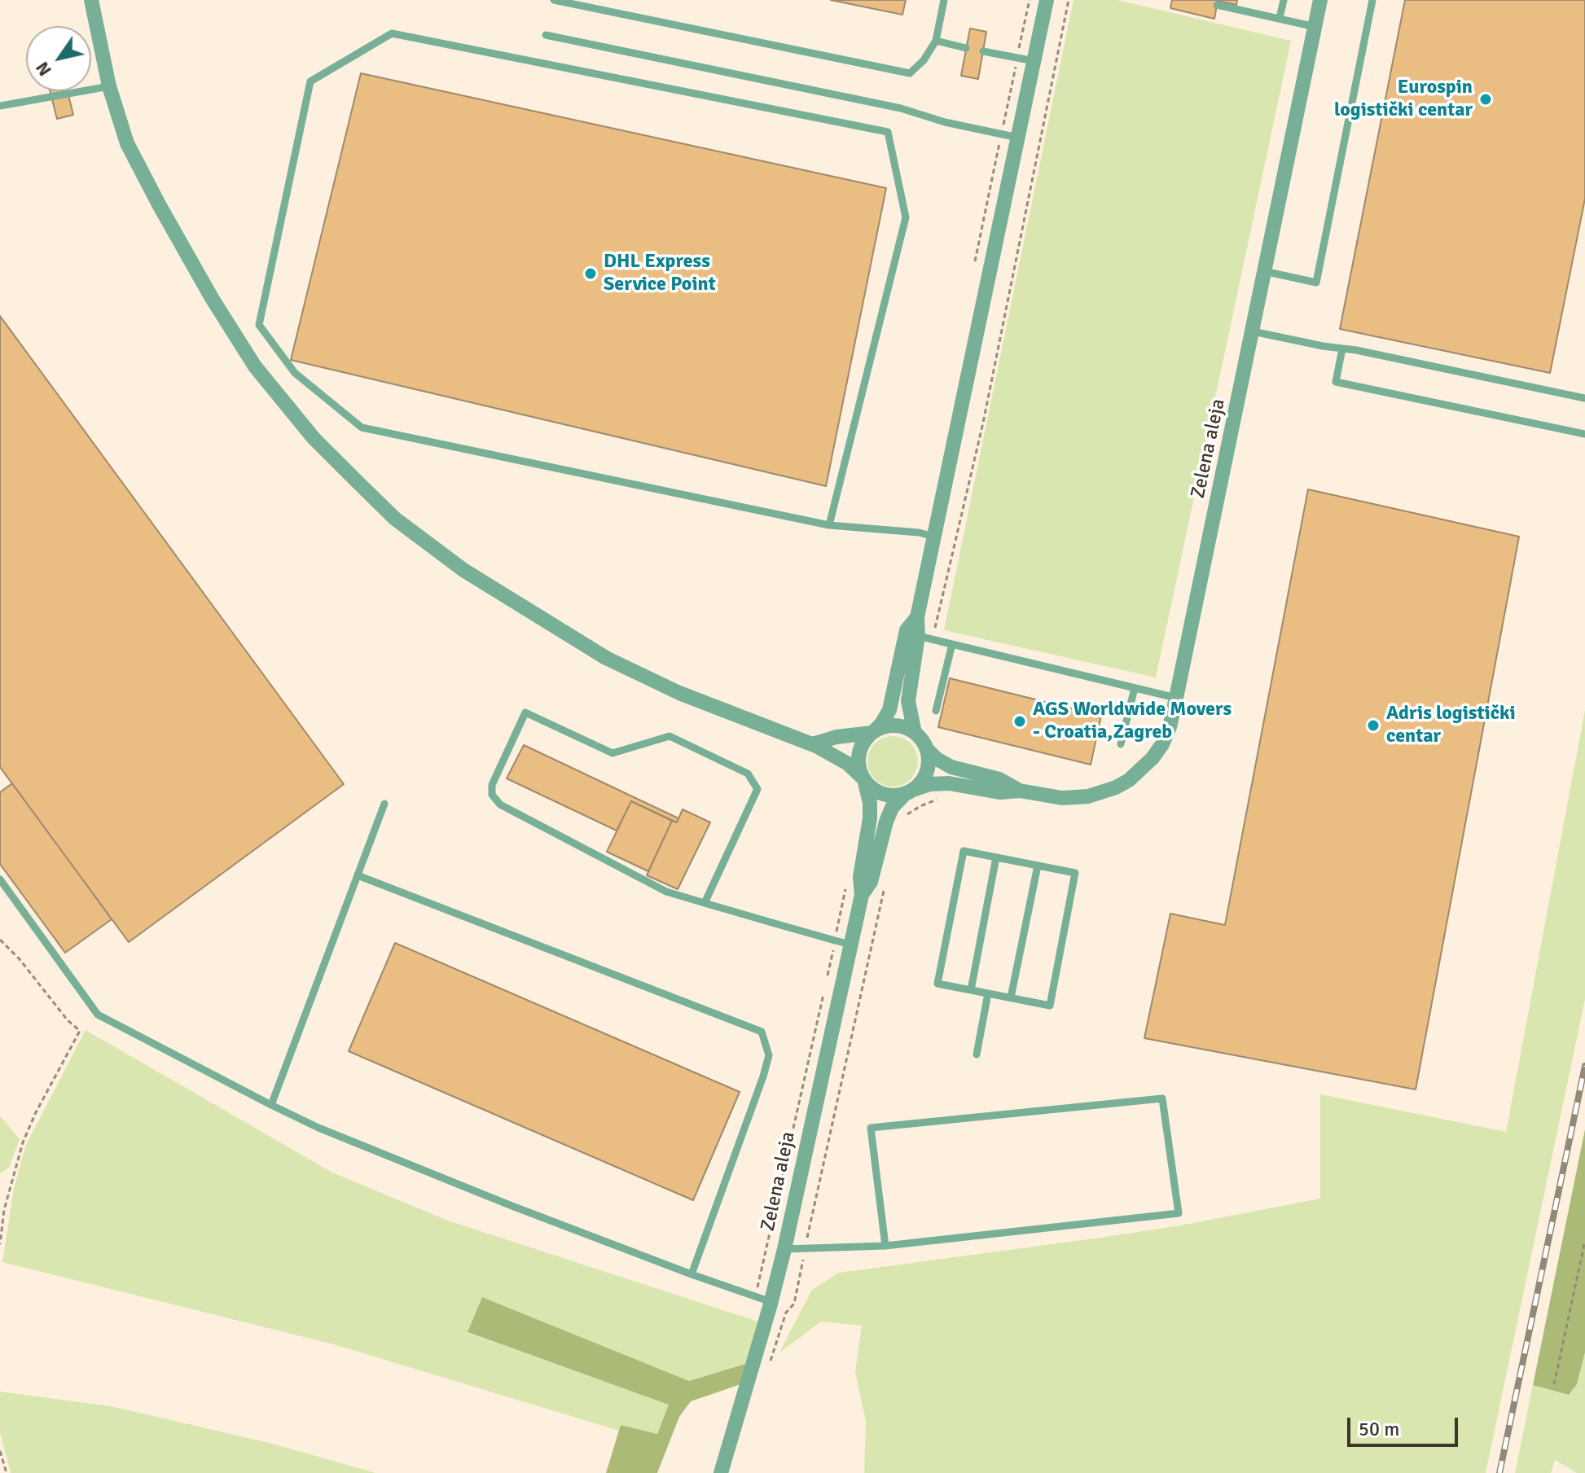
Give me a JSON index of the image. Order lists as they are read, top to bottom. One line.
{"streets":{"street":["Zelena aleja"]},"places":["Eurospin logistički centar","DHL Express Service Point","AGS Worldwide Movers - Croatia,Zagreb","Adris logistički centar"],"scale_bar":"50 m","north":"bottom left"}
